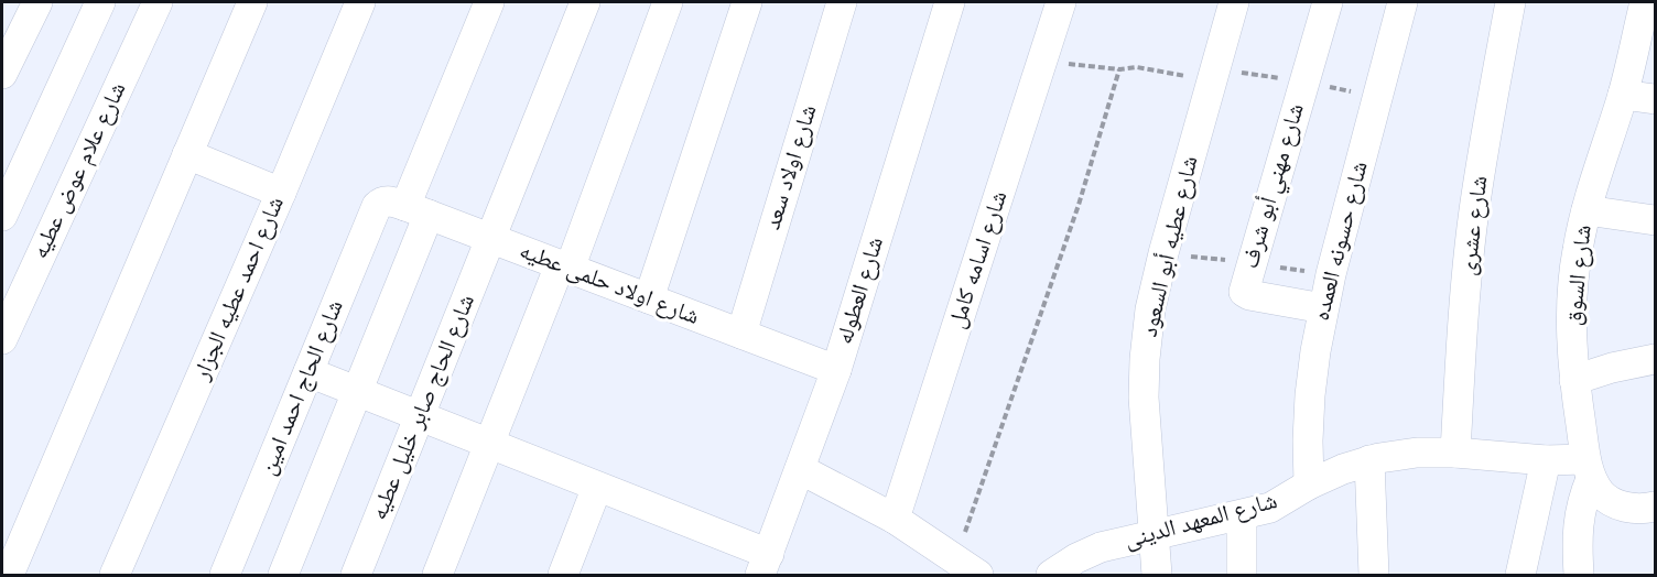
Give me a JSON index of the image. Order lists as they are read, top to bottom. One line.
{"streets":{"street":["شارع اولاد سعد","شارع علام عوض عطيه","شارع مهني أبو شرف","شارع عشرى","شارع حسونه العمده","شارع عطيه أبو السعود","شارع اسامه كامل","شارع السوق","شارع اولاد حلمى عطيه","شارع احمد عطيه الجزار","شارع العطوله","شارع الحاج احمد امين","شارع الحاج صابر خليل عطيه","شارع المعهد الدينى"]},"crossings":[["شارع اولاد سعد","شارع اولاد حلمى عطيه"],["شارع مهني أبو شرف","شارع حسونه العمده"],["شارع عشرى","شارع المعهد الدينى"],["شارع حسونه العمده","شارع المعهد الدينى"],["شارع عطيه أبو السعود","شارع المعهد الدينى"],["شارع السوق","شارع المعهد الدينى"],["شارع اولاد حلمى عطيه","شارع العطوله"],["شارع اولاد حلمى عطيه","شارع الحاج احمد امين"],["شارع اولاد حلمى عطيه","شارع الحاج صابر خليل عطيه"]]}
